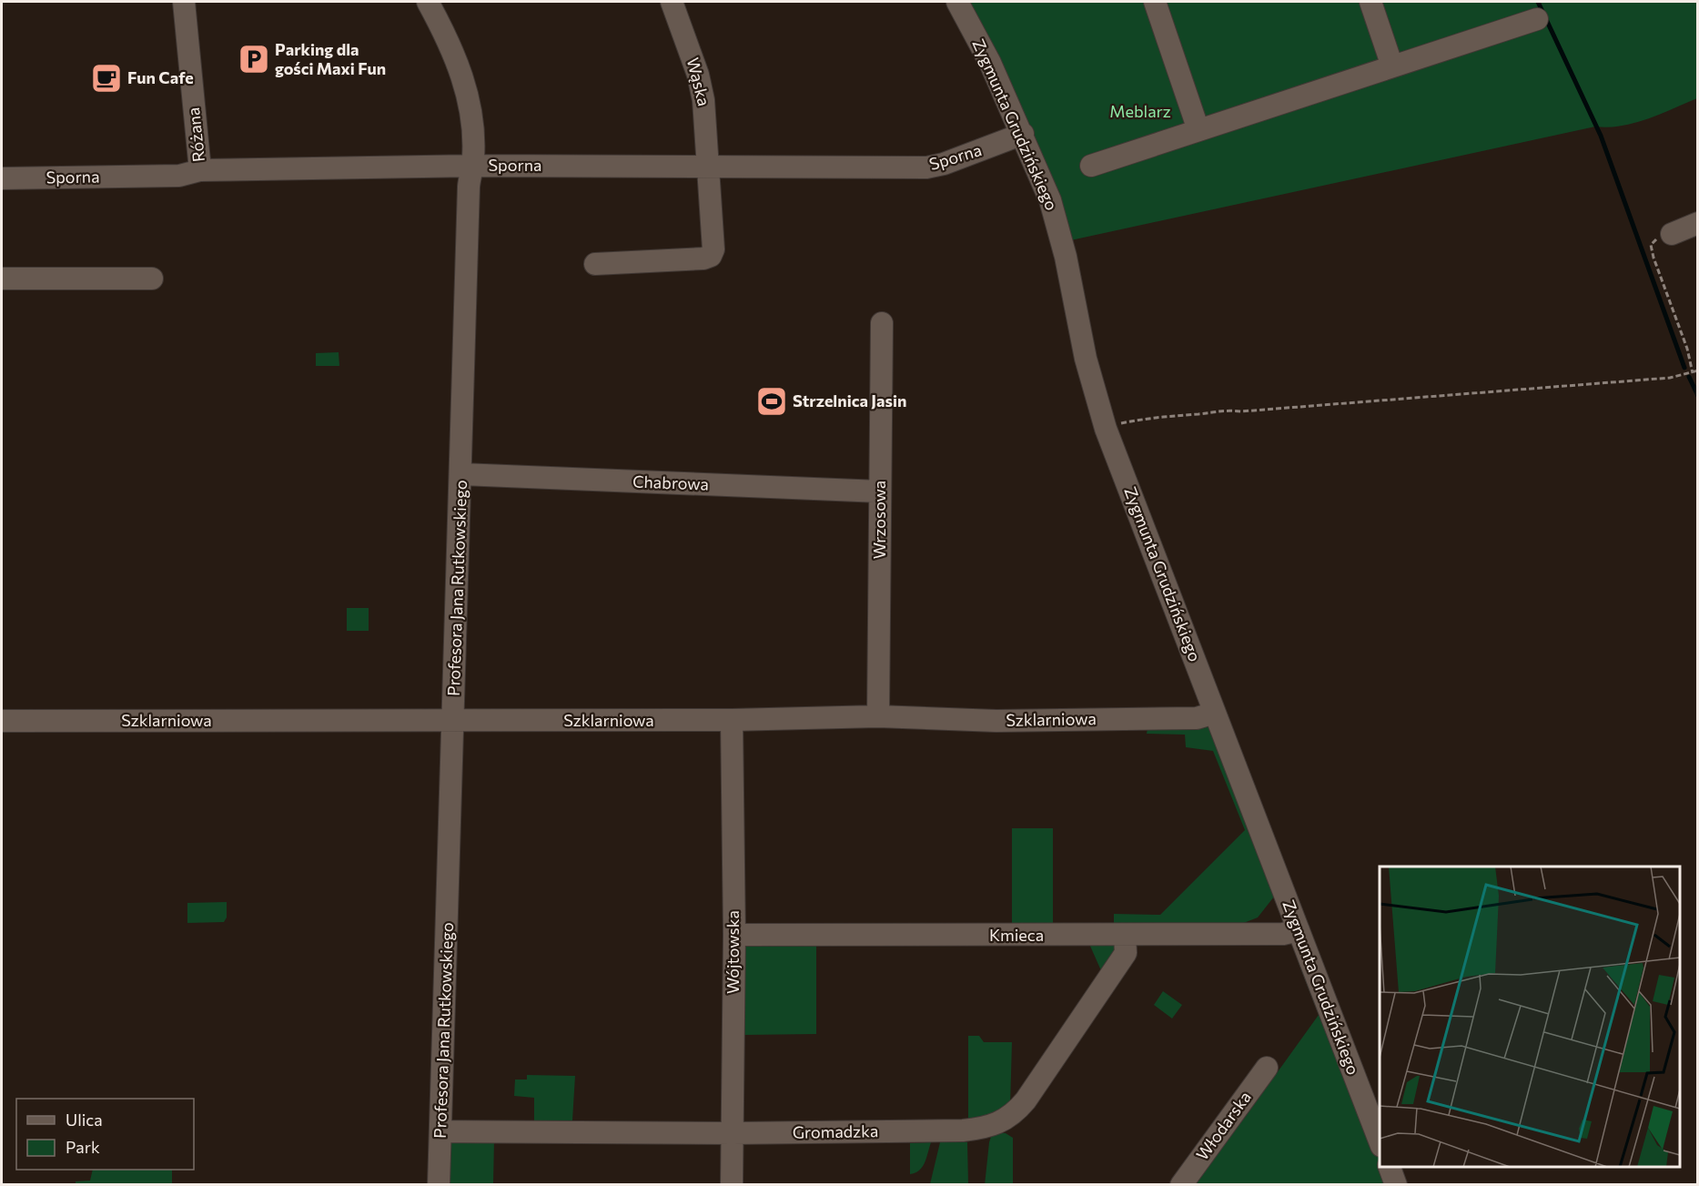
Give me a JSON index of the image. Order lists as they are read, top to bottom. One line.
{"streets":{"street":["Wąska","Zygmunta Grudzińskiego","Różana","Sporna","Chabrowa","Wrzosowa","Profesora Jana Rutkowskiego","Szklarniowa","Kmieca","Wójtowska","Włodarska","Gromadzka"]},"crossings":[["Wąska","Sporna"],["Zygmunta Grudzińskiego","Sporna"],["Zygmunta Grudzińskiego","Szklarniowa"],["Zygmunta Grudzińskiego","Kmieca"],["Różana","Sporna"],["Sporna","Profesora Jana Rutkowskiego"],["Chabrowa","Wrzosowa"],["Chabrowa","Profesora Jana Rutkowskiego"],["Wrzosowa","Szklarniowa"],["Profesora Jana Rutkowskiego","Szklarniowa"],["Profesora Jana Rutkowskiego","Gromadzka"],["Szklarniowa","Wójtowska"],["Kmieca","Wójtowska"],["Kmieca","Gromadzka"],["Wójtowska","Gromadzka"]],"parks":["Meblarz"],"places":{"parking":["Parking dla gości Maxi Fun"],"cafe":["Fun Cafe"],"sports":["Strzelnica Jasin"]},"legend":["Ulica","Park"]}
